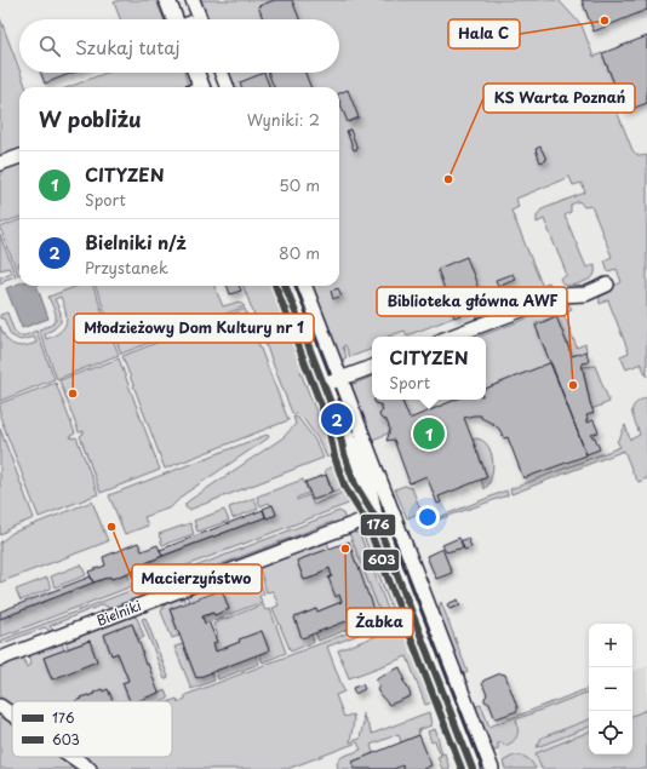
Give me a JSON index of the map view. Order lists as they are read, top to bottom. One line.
{"streets":{"street":["Bielniki"]},"places":["Hala C","KS Warta Poznań","Biblioteka główna AWF","Młodzieżowy Dom Kultury nr 1","Macierzyństwo","Żabka"],"lines":["transit line 176","transit line 603"],"legend":["176","603"],"page":{"search":"Szukaj tutaj","heading":["W pobliżu","Wyniki: 2"],"list":[{"mark":"1","name":"CITYZEN","note":"Sport","value":"50 m"},{"mark":"2","name":"Bielniki n/ż","note":"Przystanek","value":"80 m"}],"popup":["CITYZEN","Sport"],"pins":["2","1"],"map_buttons":["+","−"]}}
